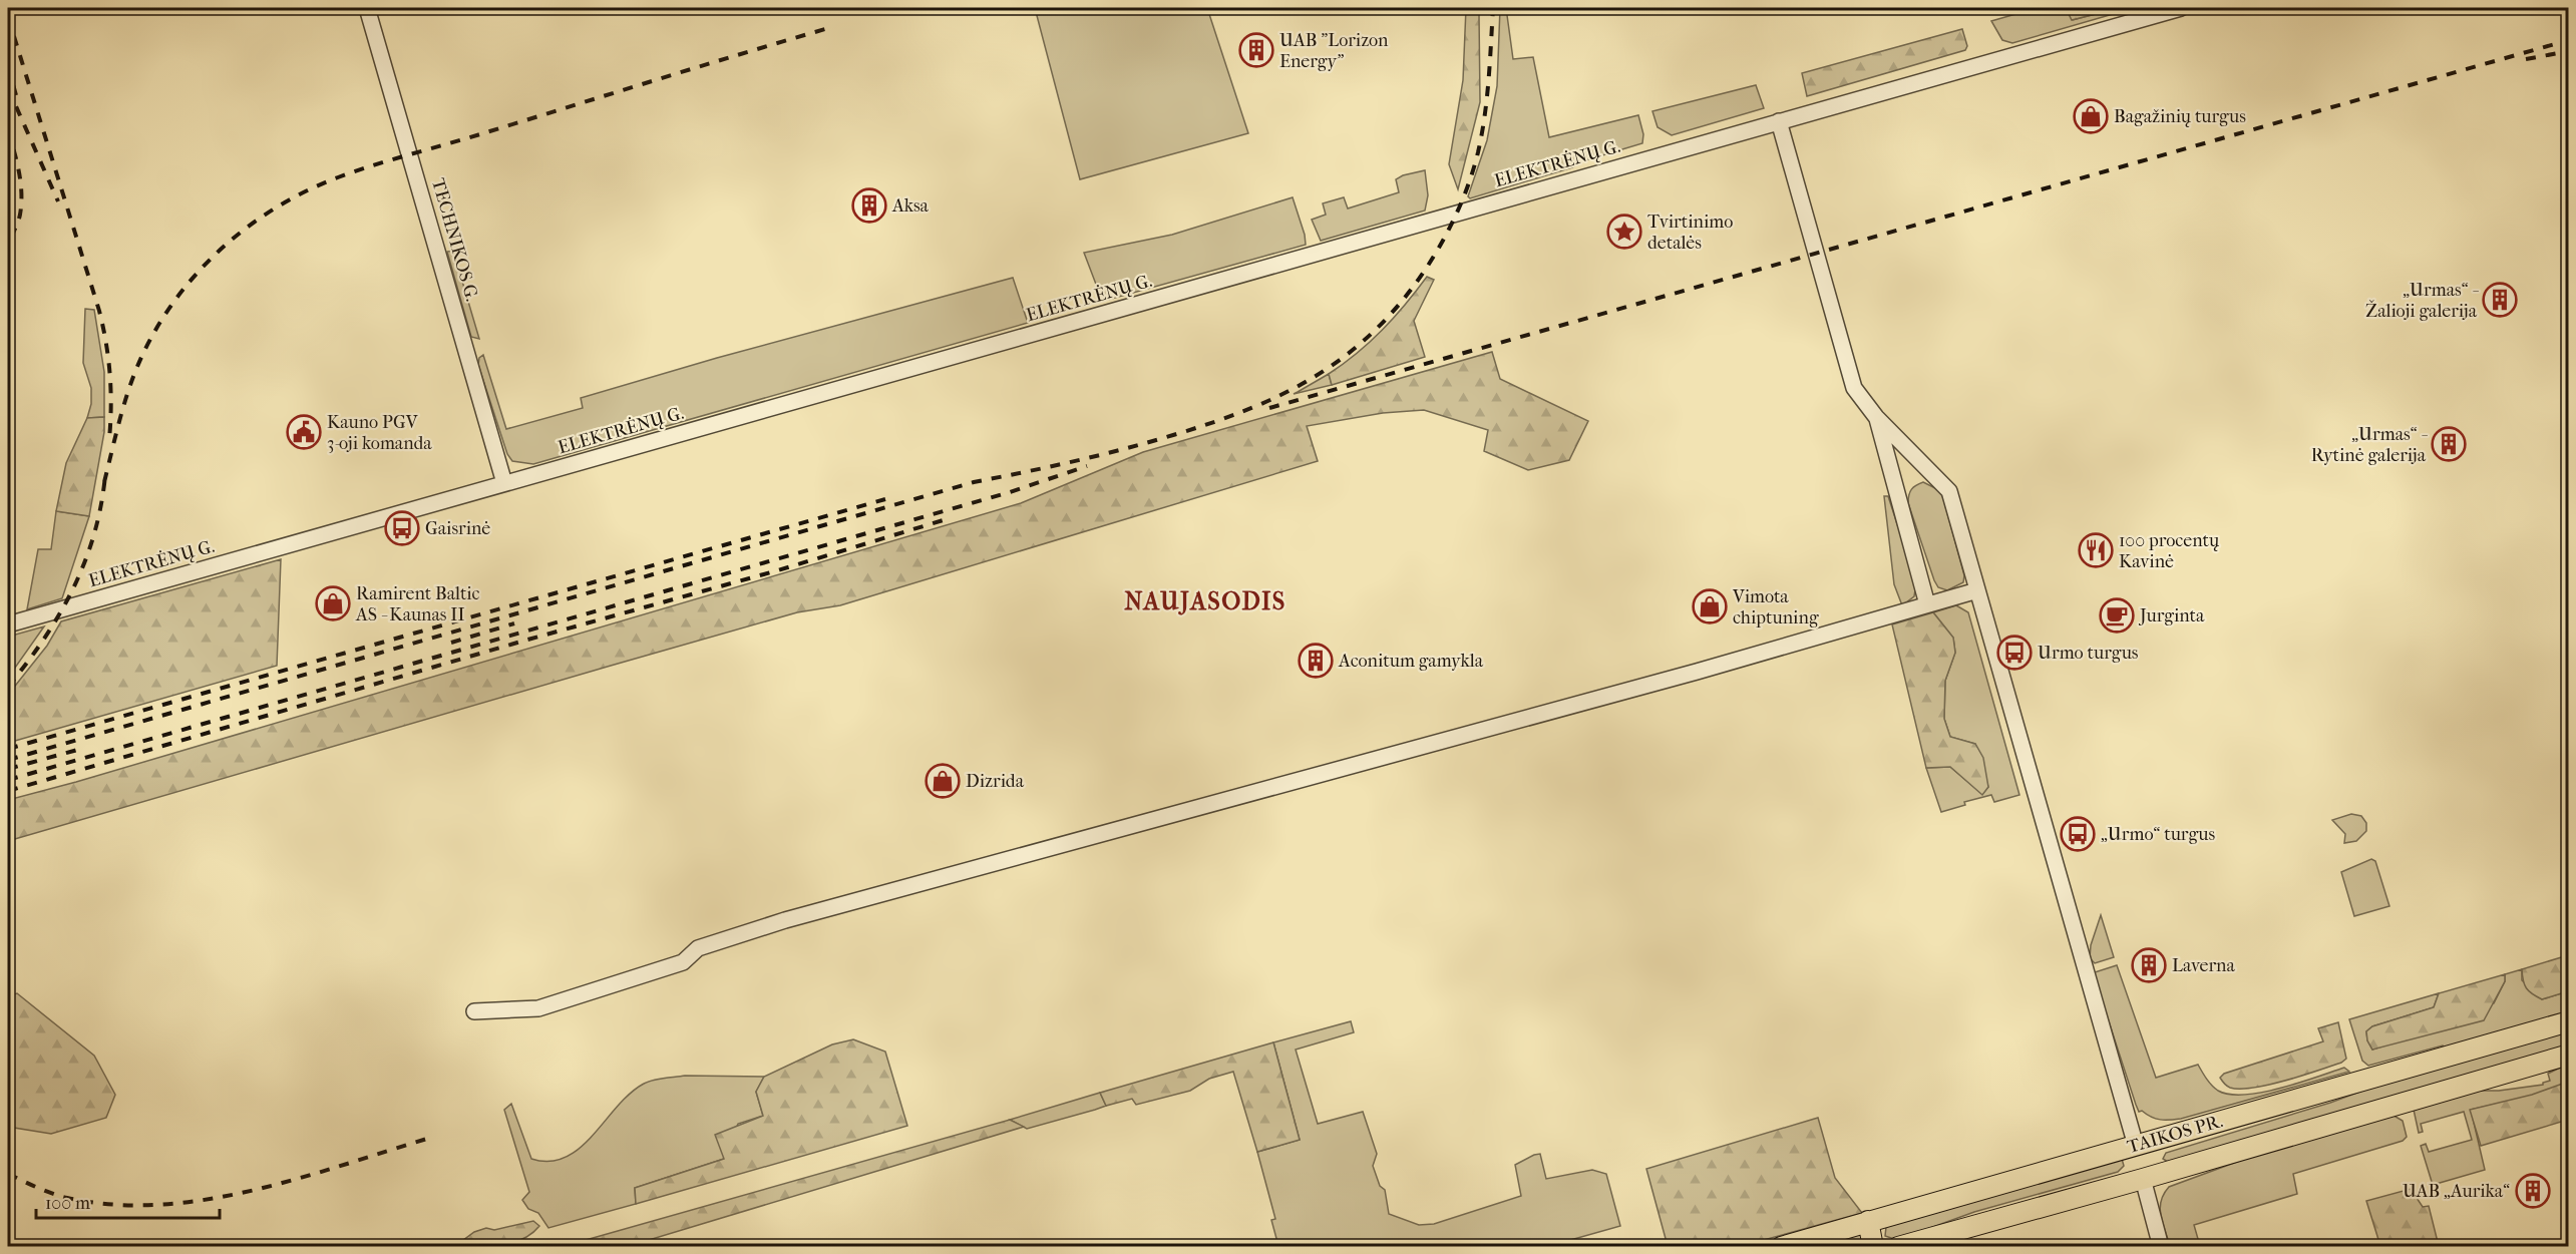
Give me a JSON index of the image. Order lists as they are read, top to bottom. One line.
{"streets":{"main road":["TAIKOS PR."],"street":["ELEKTRĖNŲ G.","TECHNIKOS G."]},"crossings":[["ELEKTRĖNŲ G.","TECHNIKOS G."]],"districts":["NAUJASODIS"],"places":{"building":["UAB \"Lorizon Energy\"","Aksa","„Urmas“ - Žalioji galerija","„Urmas“ - Rytinė galerija","Aconitum gamykla","Laverna","UAB „Aurika“"],"shop":["Bagažinių turgus","Ramirent Baltic AS - Kaunas II","Vimota chiptuning","Dizrida"],"place":["Tvirtinimo detalės"],"public building":["Kauno PGV 3-oji komanda"],"bus stop":["Gaisrinė","Urmo turgus","„Urmo“ turgus"],"restaurant":["100 procentų Kavinė"],"cafe":["Jurginta"]},"scale_bar":"100 m"}
